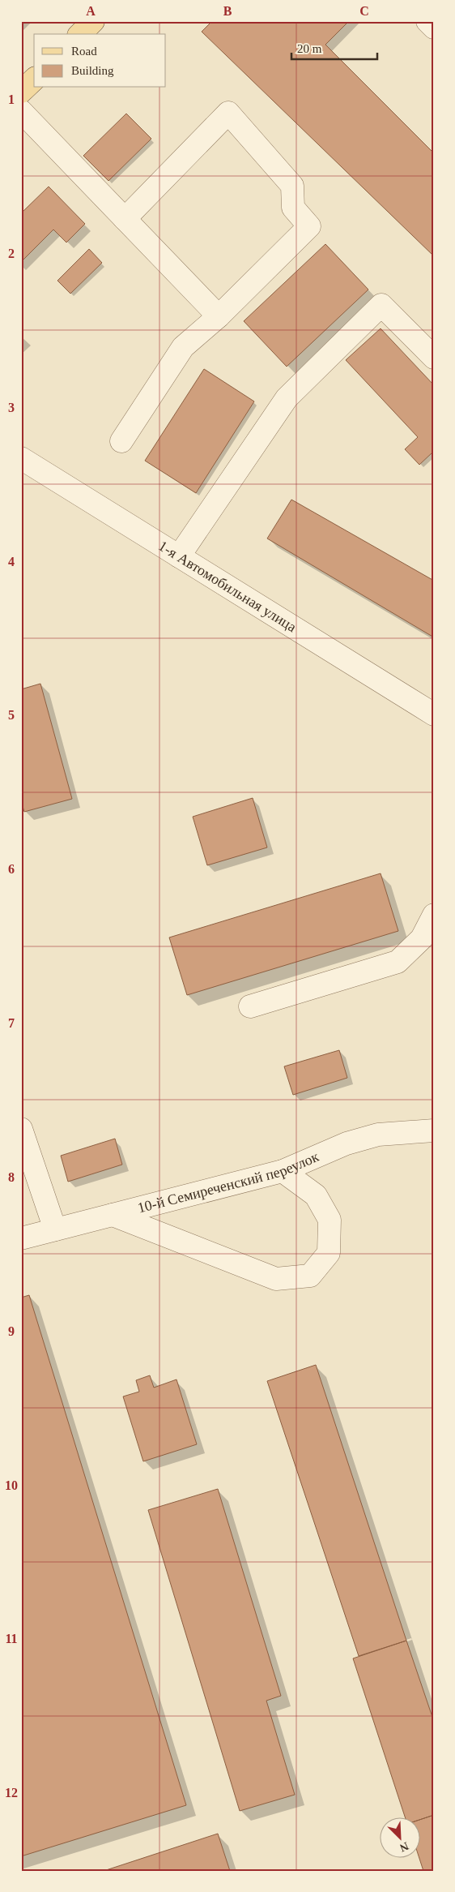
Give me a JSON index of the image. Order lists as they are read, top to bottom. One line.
{"streets":{"street":["1-я Автомобильная улица","10-й Семиреченский переулок"]},"legend":["Road","Building"],"scale_bar":"20 m","north":"bottom right","grid":{"columns":["A","B","C"],"rows":["1","2","3","4","5","6","7","8","9","10","11","12"]}}
